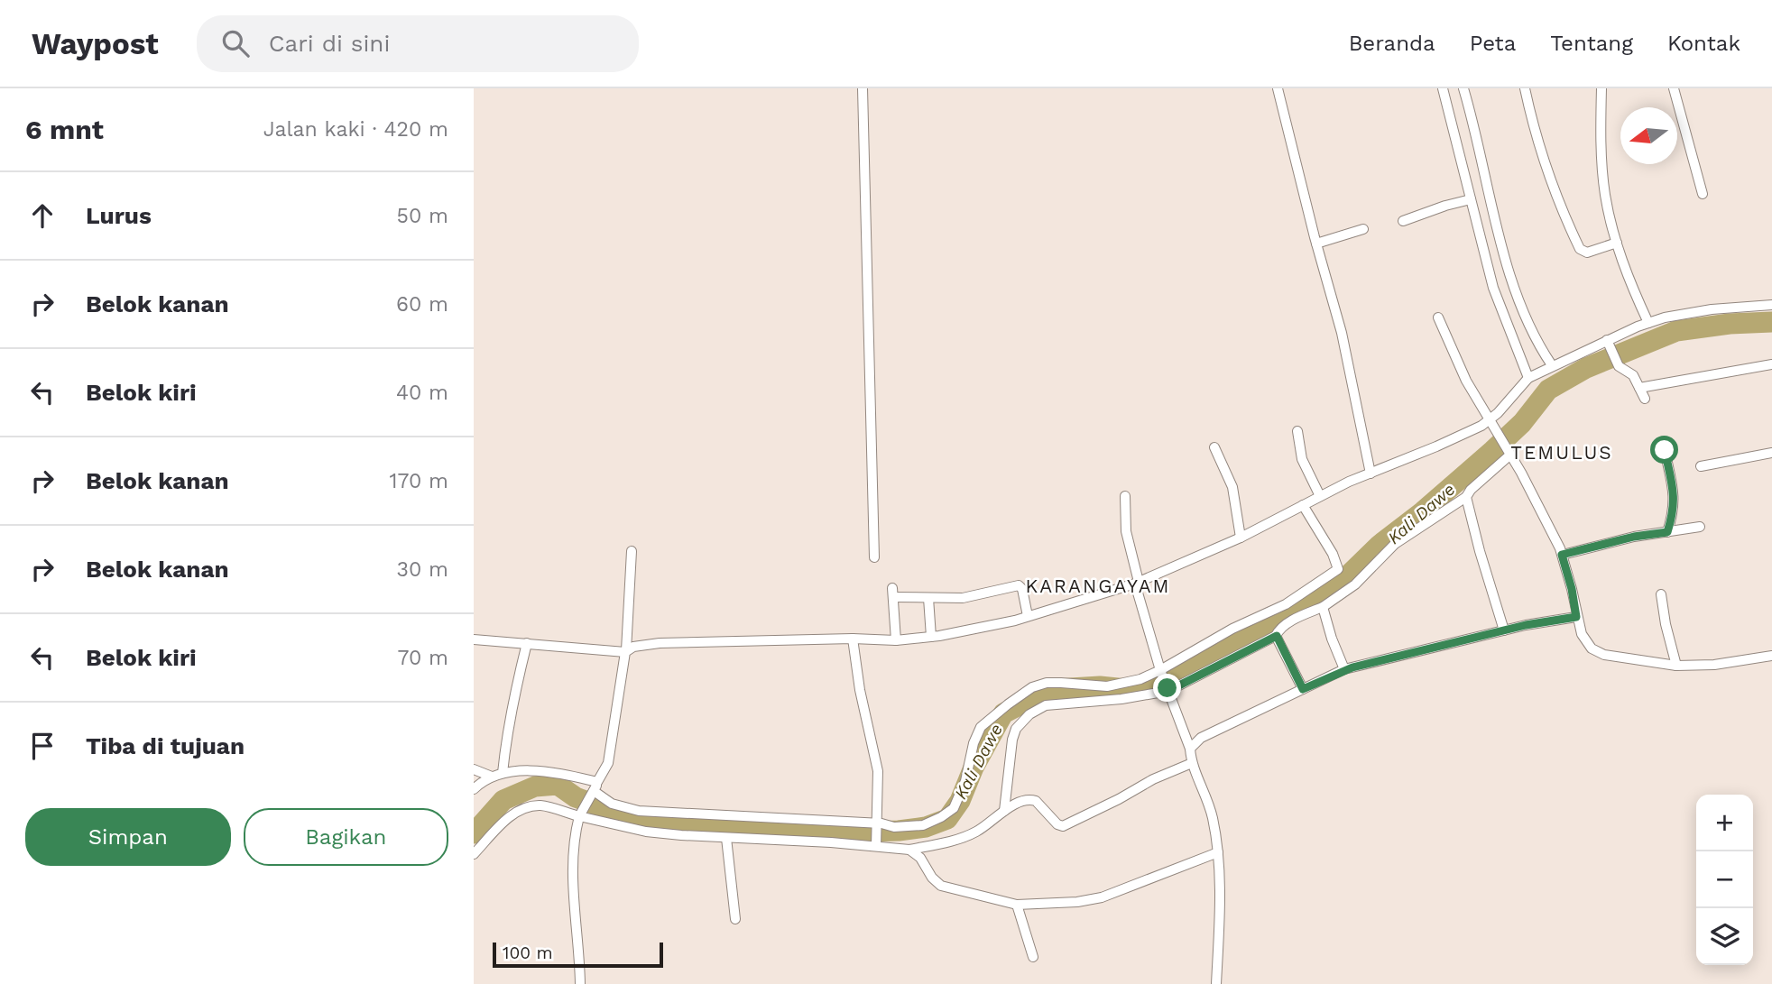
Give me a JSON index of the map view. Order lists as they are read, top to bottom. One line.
{"districts":["TEMULUS","KARANGAYAM"],"water":["Kali Dawe"],"scale_bar":"100 m","north":"left","page":{"header":"Waypost","search":"Cari di sini","nav":["Beranda","Peta","Tentang","Kontak"],"heading":["6 mnt","Jalan kaki · 420 m"],"list":[["Lurus","50 m"],["Belok kanan","60 m"],["Belok kiri","40 m"],["Belok kanan","170 m"],["Belok kanan","30 m"],["Belok kiri","70 m"],"Tiba di tujuan"],"buttons":["Simpan","Bagikan"],"map_buttons":["+","−"],"scale":"100 m"}}
